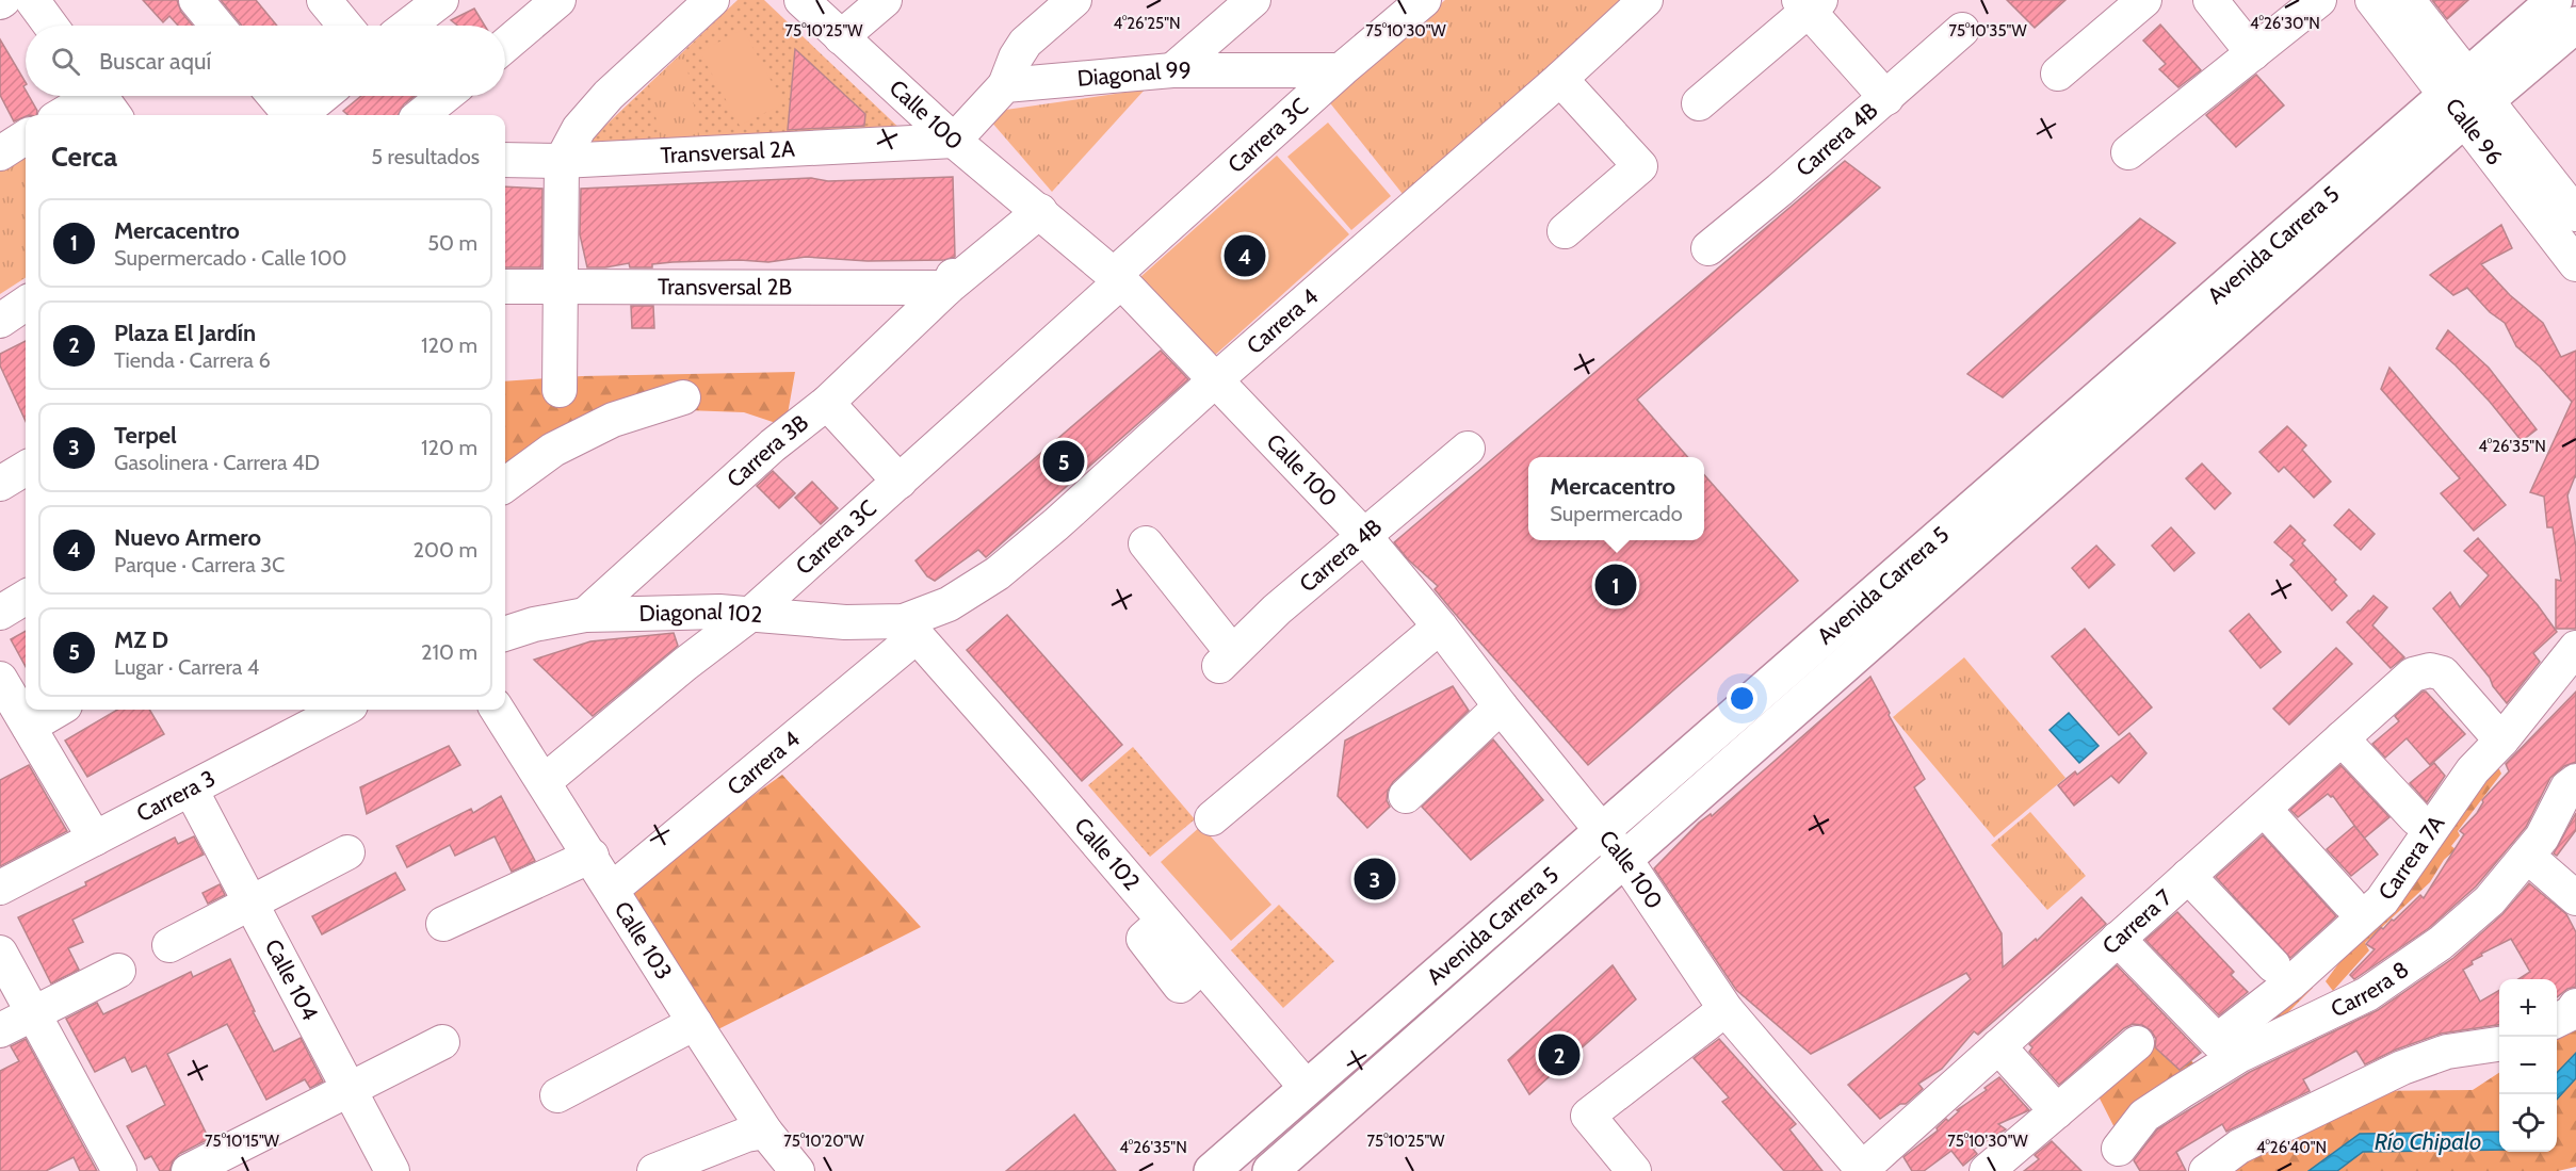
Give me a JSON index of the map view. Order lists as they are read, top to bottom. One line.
{"streets":{"main road":["Avenida Carrera 5"],"street":["Diagonal 99","Calle 100","Calle 96","Carrera 3C","Carrera 4B","Transversal 2A","Transversal 2B","Carrera 4","Carrera 3B","Diagonal 102","Carrera 3","Calle 102","Carrera 7A","Carrera 7","Calle 103","Calle 104","Carrera 8"]},"crossings":[["Diagonal 99","Carrera 3C"],["Calle 100","Carrera 3C"],["Calle 100","Carrera 4B"],["Calle 100","Transversal 2A"],["Calle 100","Avenida Carrera 5"],["Calle 100","Carrera 4"],["Calle 100","Carrera 3B"],["Calle 100","Carrera 7"],["Calle 96","Avenida Carrera 5"],["Carrera 3C","Diagonal 102"],["Carrera 3C","Calle 103"],["Avenida Carrera 5","Calle 102"],["Transversal 2B","Carrera 3B"],["Carrera 4","Diagonal 102"],["Carrera 4","Calle 102"],["Carrera 4","Calle 103"],["Carrera 3B","Diagonal 102"],["Diagonal 102","Calle 102"],["Carrera 3","Calle 104"],["Carrera 7A","Carrera 7"]],"water":["Río Chipalo"],"page":{"search":"Buscar aquí","heading":["Cerca","5 resultados"],"list":[{"mark":"1","name":"Mercacentro","note":"Supermercado · Calle 100","value":"50 m"},{"mark":"2","name":"Plaza El Jardín","note":"Tienda · Carrera 6","value":"120 m"},{"mark":"3","name":"Terpel","note":"Gasolinera · Carrera 4D","value":"120 m"},{"mark":"4","name":"Nuevo Armero","note":"Parque · Carrera 3C","value":"200 m"},{"mark":"5","name":"MZ D","note":"Lugar · Carrera 4","value":"210 m"}],"pins":["4","5","1","3","2"],"popup":["Mercacentro","Supermercado"],"map_buttons":["+","−"]},"coordinates":["4°26'30\"N","4°26'25\"N","75°10'25\"W","75°10'30\"W","75°10'35\"W","4°26'35\"N","75°10'15\"W","75°10'20\"W","4°26'40\"N"]}
